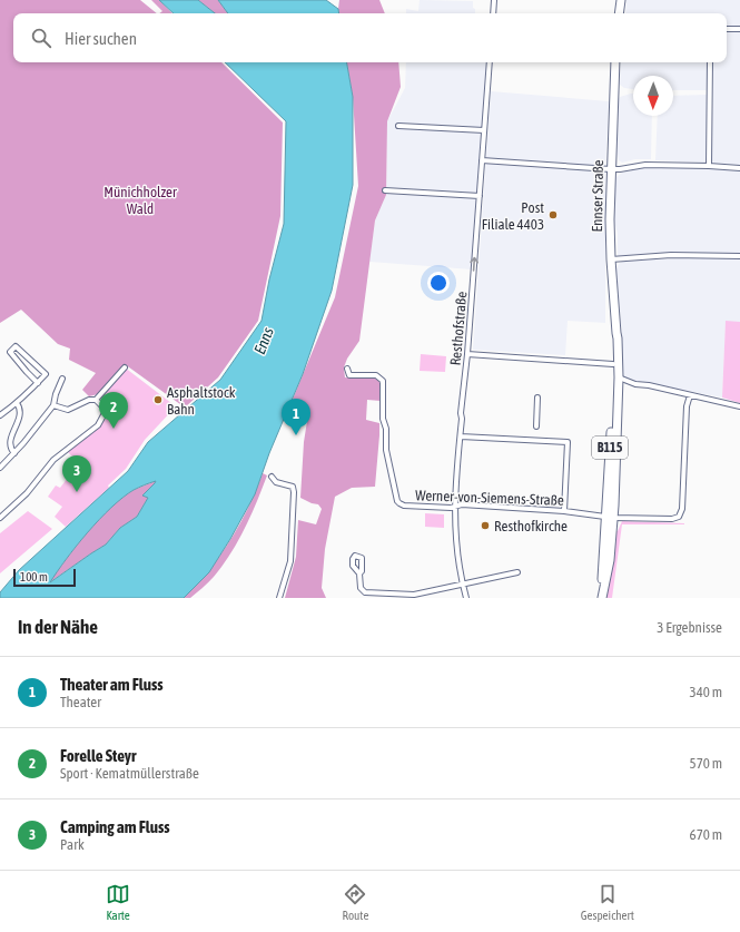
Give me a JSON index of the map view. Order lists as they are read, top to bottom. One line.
{"streets":{"main road":["Ennser Straße","B115"],"street":["Resthofstraße","Werner-von-Siemens-Straße"]},"crossings":[["Ennser Straße","Werner-von-Siemens-Straße"],["Resthofstraße","Werner-von-Siemens-Straße"]],"water":["Enns"],"parks":["Münichholzer Wald"],"places":["Post Filiale 4403","Asphaltstock Bahn","Resthofkirche"],"scale_bar":"100 m","north":"bottom","page":{"search":"Hier suchen","pins":["2","1","3"],"scale":"100 m","heading":["In der Nähe","3 Ergebnisse"],"list":[{"mark":"1","name":"Theater am Fluss","note":"Theater","value":"340 m"},{"mark":"2","name":"Forelle Steyr","note":"Sport · Kematmüllerstraße","value":"570 m"},{"mark":"3","name":"Camping am Fluss","note":"Park","value":"670 m"}],"nav":["Karte","Route","Gespeichert"]}}
